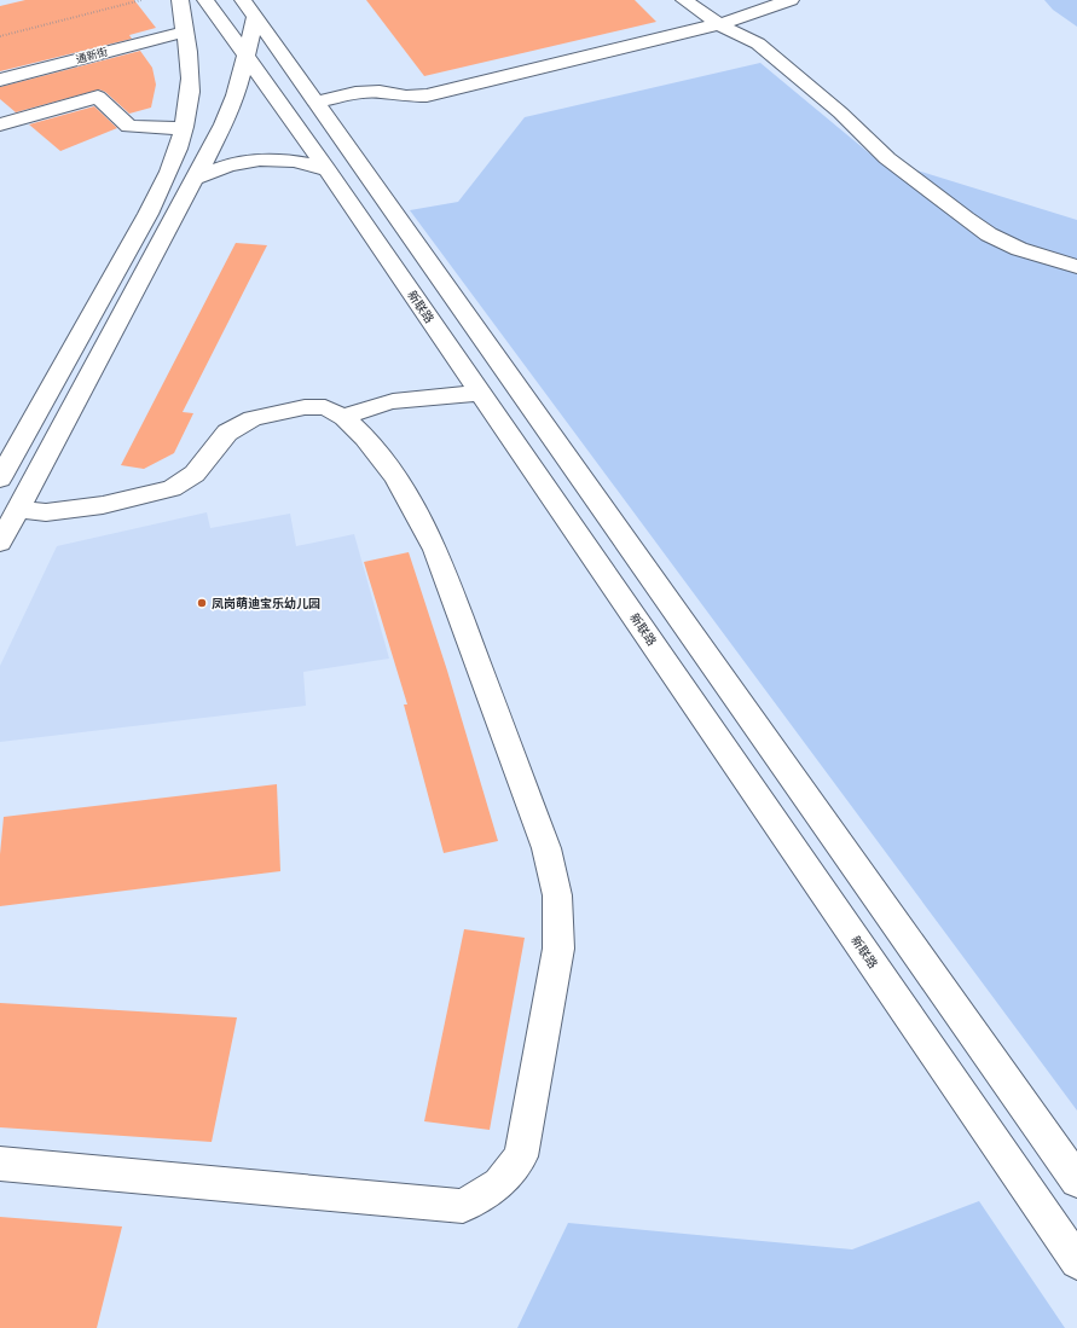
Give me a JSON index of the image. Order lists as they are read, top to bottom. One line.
{"streets":{"street":["通新街","新联路"]},"places":["凤岗萌迪宝乐幼儿园"]}
